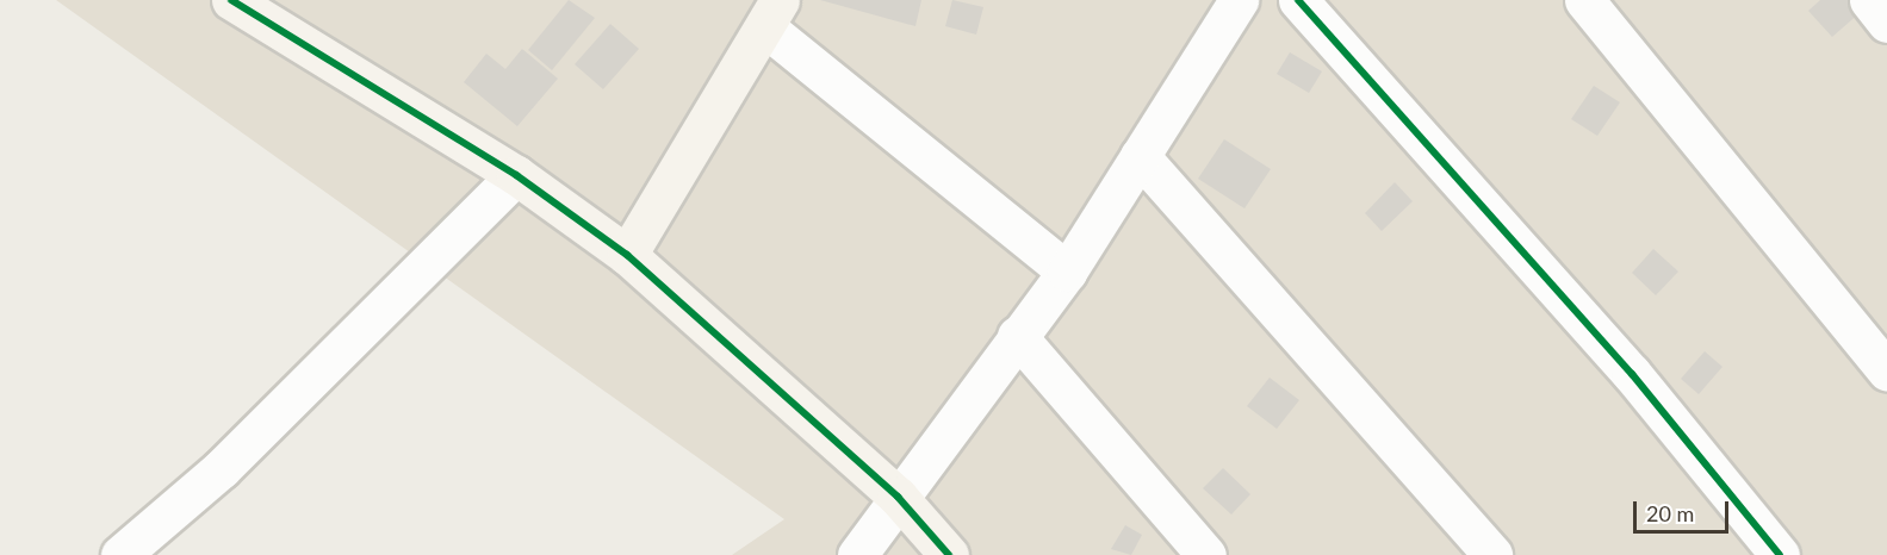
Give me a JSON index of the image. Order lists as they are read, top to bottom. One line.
{"scale_bar":"20 m"}
